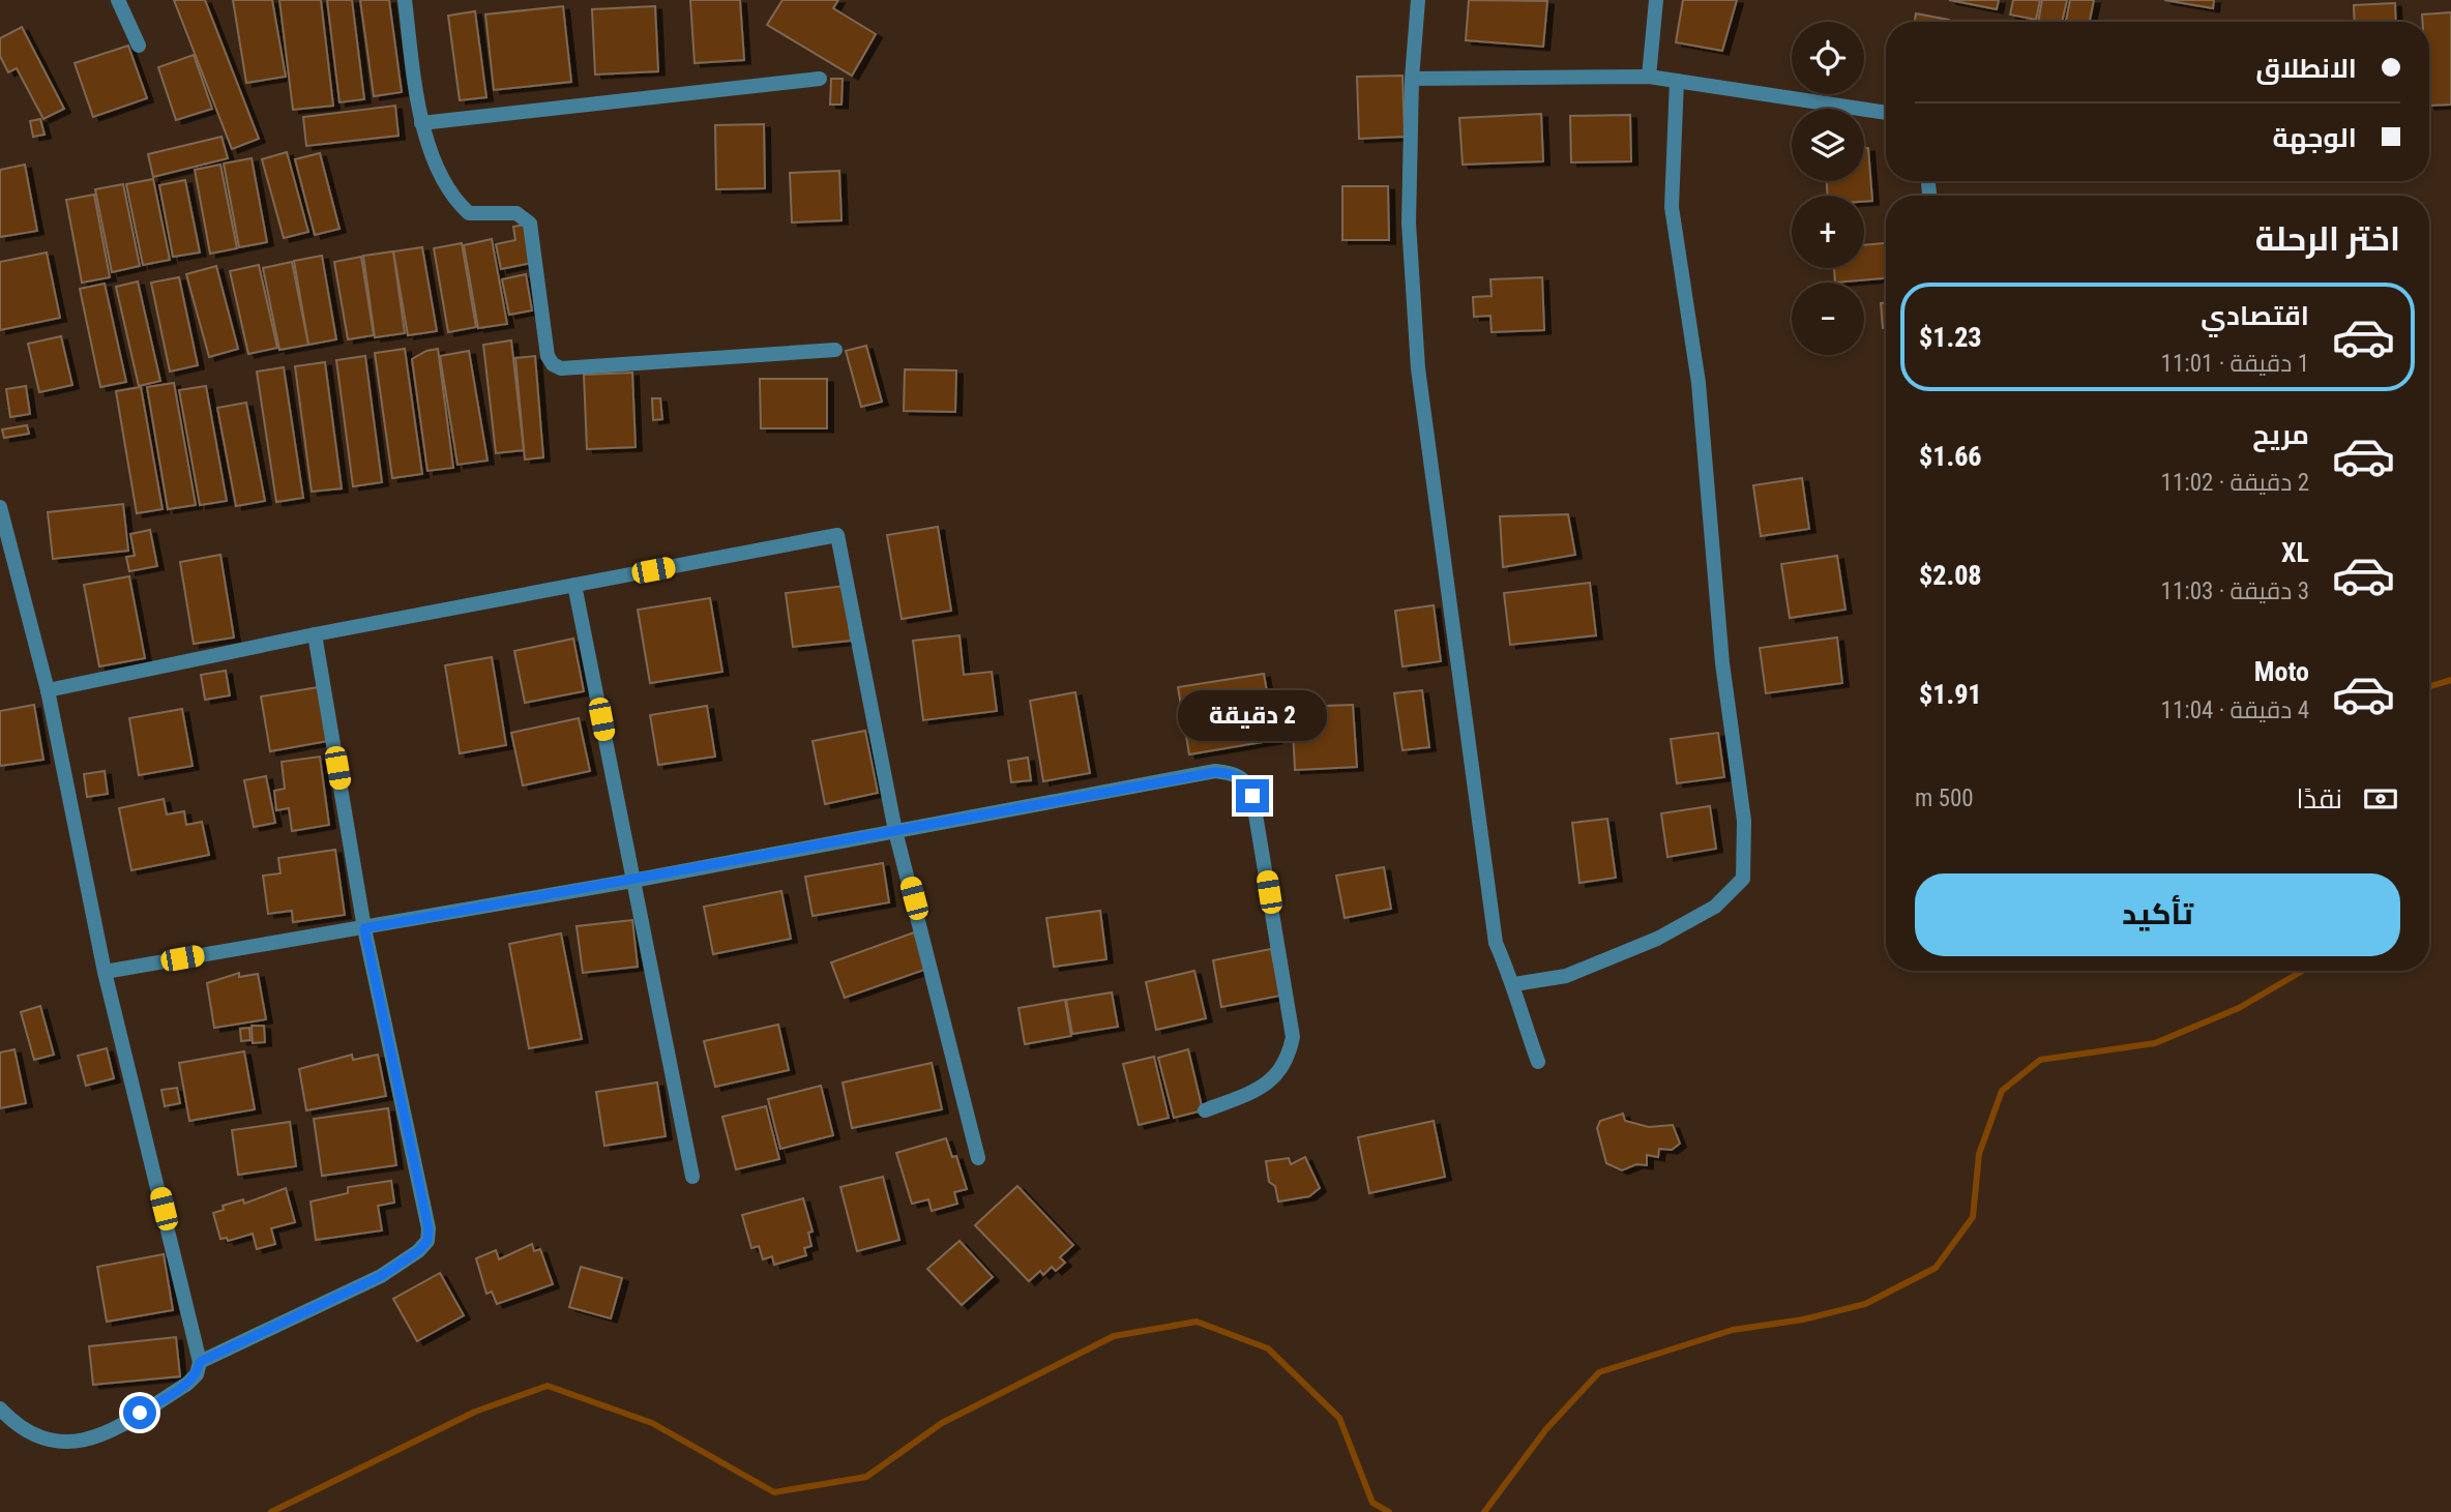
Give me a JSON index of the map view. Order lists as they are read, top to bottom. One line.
{"page":{"map_buttons":["+","−"],"banner":["الانطلاق","الوجهة"],"heading":"اختر الرحلة","list":[{"name":"اقتصادي","note":"1 دقيقة · 11:01","value":"$1.23"},{"name":"مريح","note":"2 دقيقة · 11:02","value":"$1.66"},{"name":"XL","note":"3 دقيقة · 11:03","value":"$2.08"},{"name":"Moto","note":"4 دقيقة · 11:04","value":"$1.91"}],"bubble":"2 دقيقة","pay":["نقدًا","500 m"],"buttons":"تأكيد"}}
